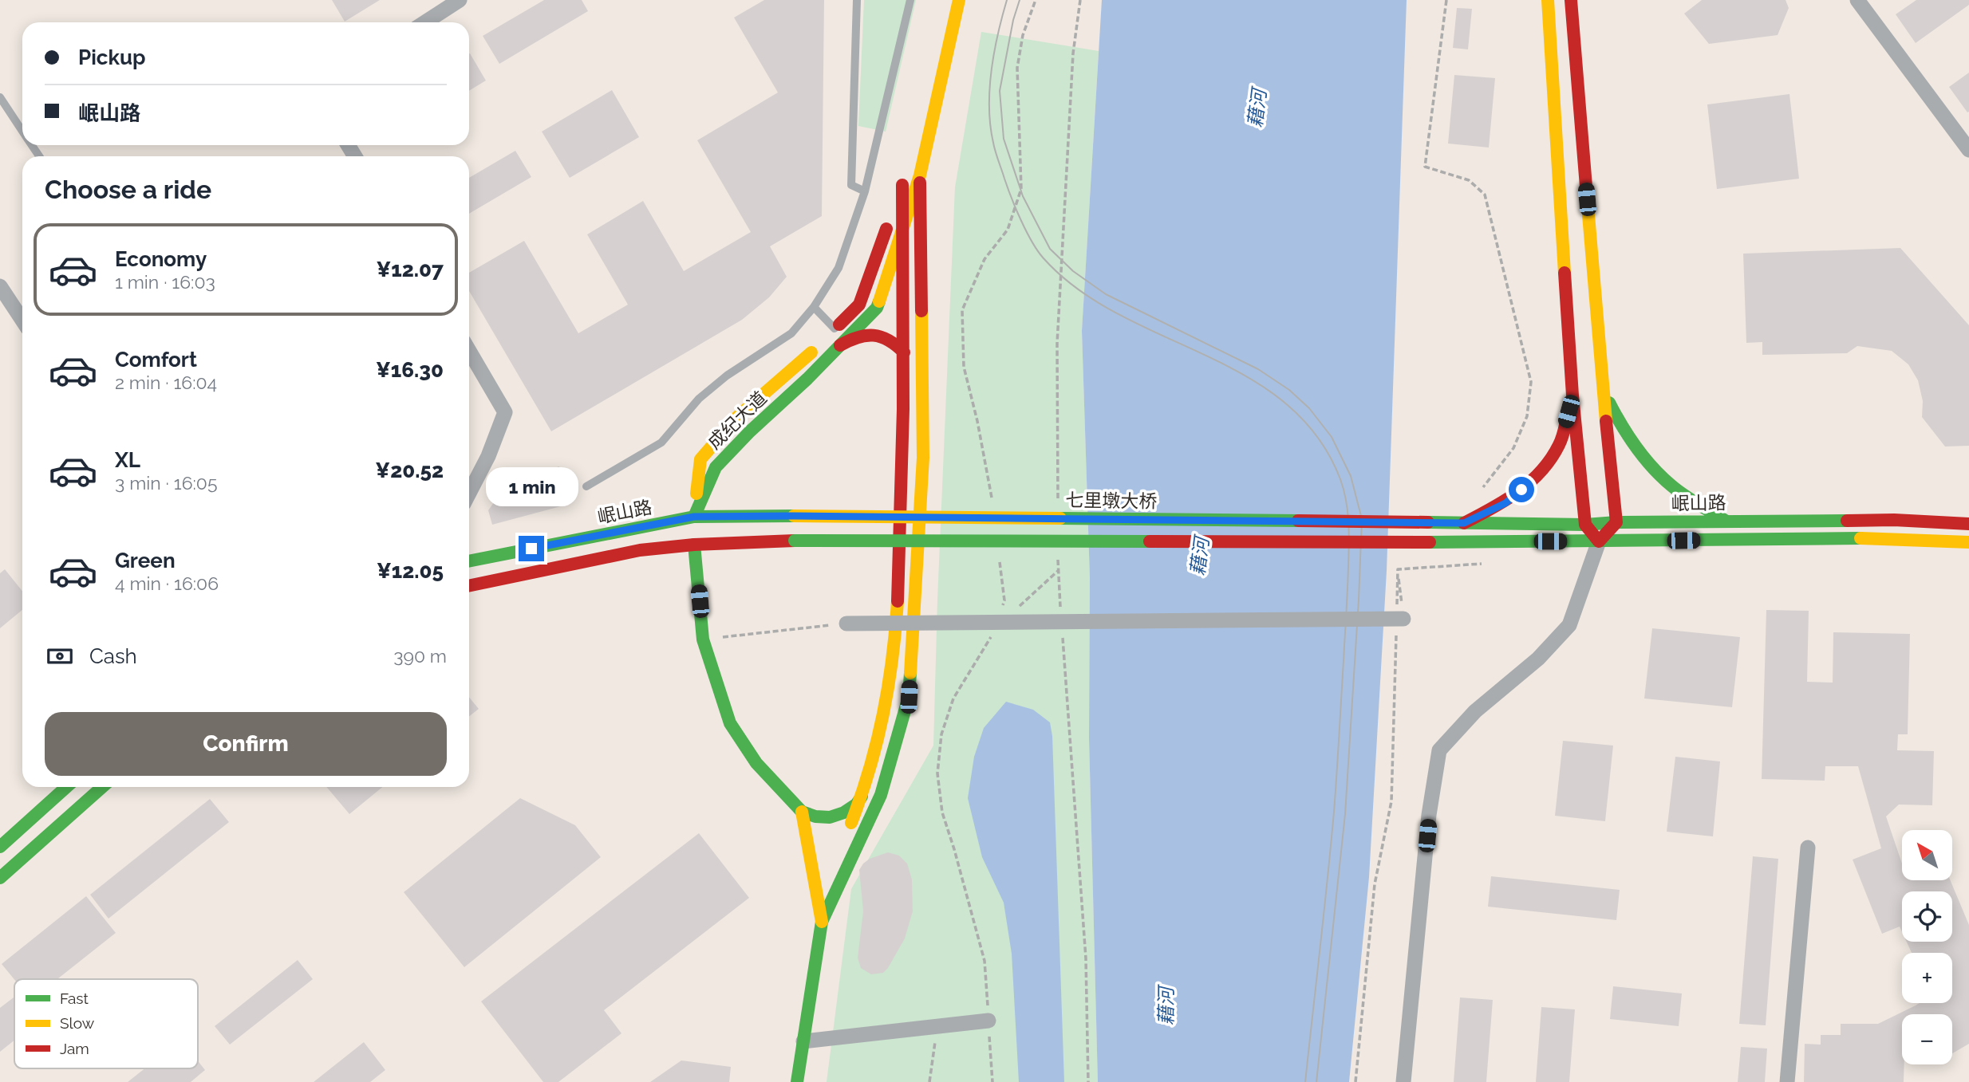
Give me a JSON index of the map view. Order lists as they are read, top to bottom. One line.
{"streets":{"main road":["成纪大道","七里墩大桥","岷山路"]},"crossings":[["成纪大道","岷山路"],["七里墩大桥","岷山路"]],"water":["藉河"],"legend":["Fast","Slow","Jam"],"north":"top left","page":{"banner":["Pickup","岷山路"],"heading":"Choose a ride","list":[{"name":"Economy","note":"1 min · 16:03","value":"¥12.07"},{"name":"Comfort","note":"2 min · 16:04","value":"¥16.30"},{"name":"XL","note":"3 min · 16:05","value":"¥20.52"},{"name":"Green","note":"4 min · 16:06","value":"¥12.05"}],"bubble":"1 min","pay":["Cash","390 m"],"buttons":"Confirm","map_buttons":["+","−"]}}
